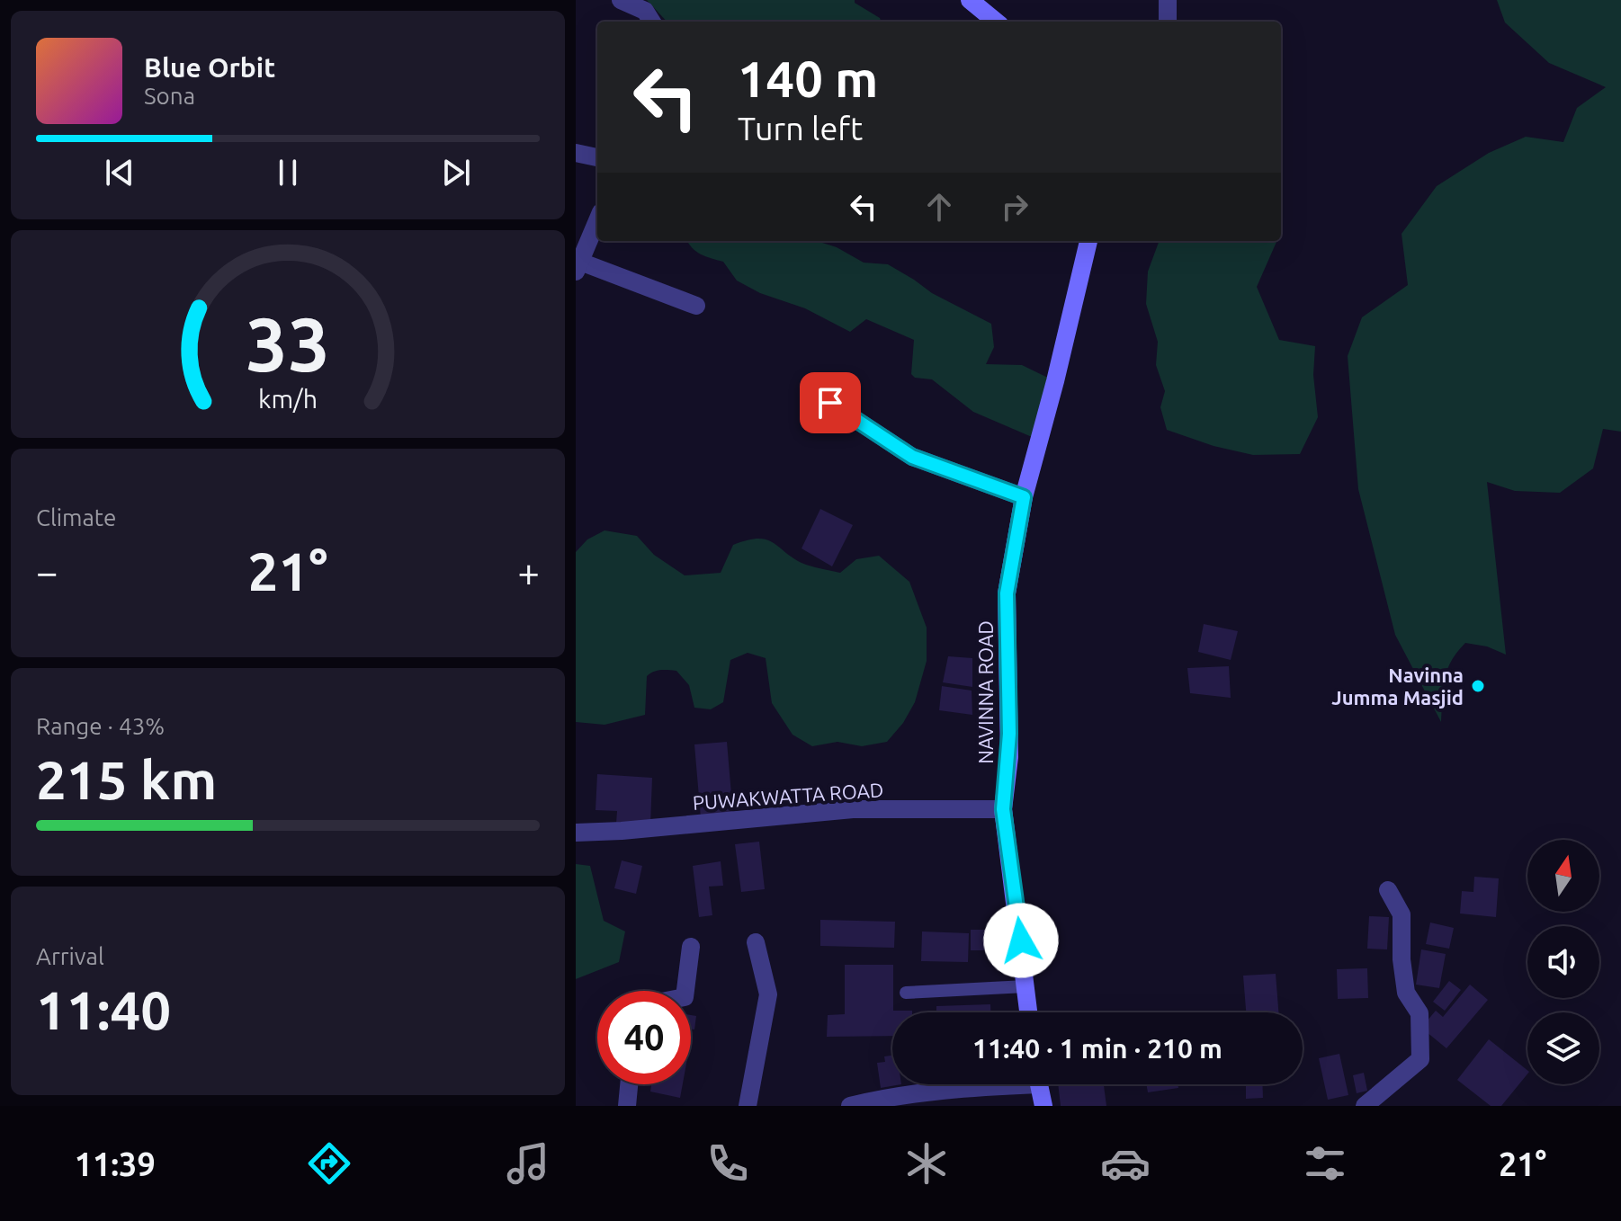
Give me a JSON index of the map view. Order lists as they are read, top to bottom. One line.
{"streets":{"street":["NAVINNA ROAD","PUWAKWATTA ROAD"]},"crossings":[["NAVINNA ROAD","PUWAKWATTA ROAD"]],"places":["Navinna Jumma Masjid"],"north":"top","page":{"turn":["140 m","Turn left"],"song":["Blue Orbit","Sona"],"tile":["Climate",["Range · 43%","215 km"],["Arrival","11:40"]],"heat":["−","21°","+"],"limit":"40","trip":"11:40 · 1 min · 210 m","tabs":["11:39","21°"],"gauge":["33","km/h"]}}
